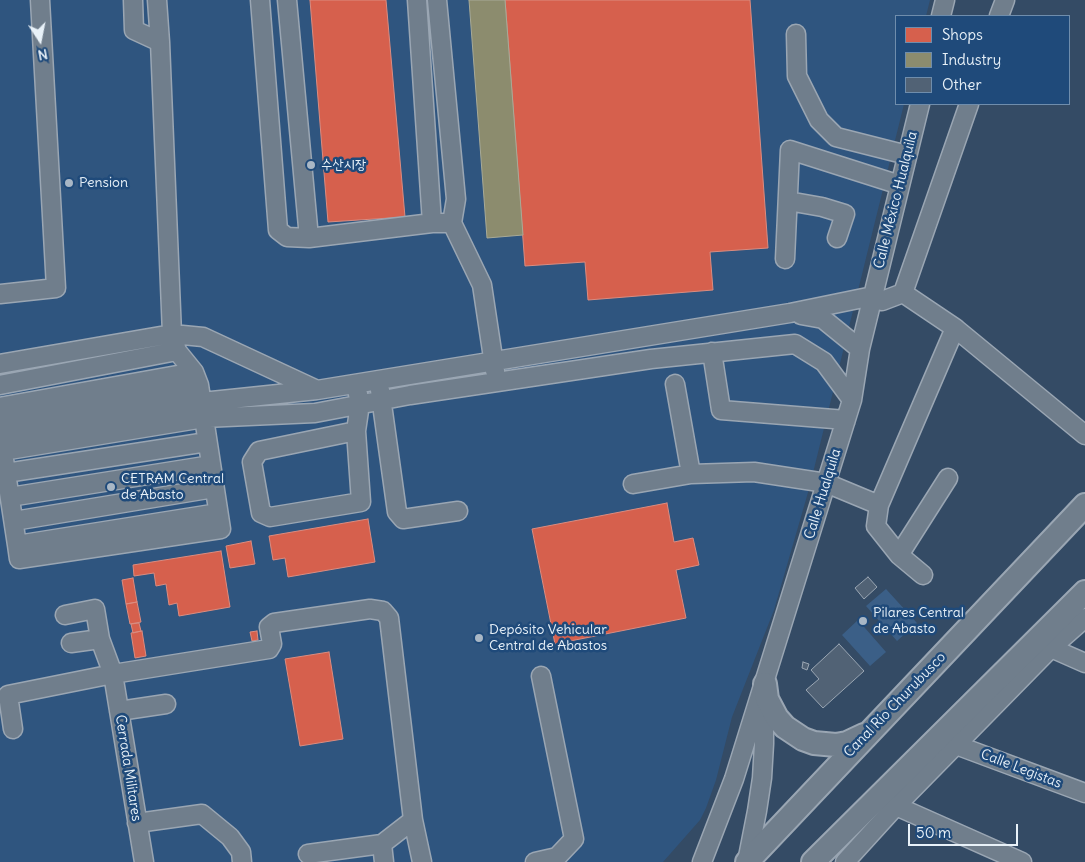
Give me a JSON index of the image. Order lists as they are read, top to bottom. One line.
{"streets":{"main road":["Canal Río Churubusco"],"street":["Calle México Hualquila","Calle Hualquila","Cerrada Militares","Calle Legistas"]},"crossings":[["Calle México Hualquila","Calle Hualquila"],["Calle Hualquila","Canal Río Churubusco"]],"places":["수산시장","Pension","CETRAM Central de Abasto","Pilares Central de Abasto","Depósito Vehicular Central de Abastos"],"legend":["Shops","Industry","Other"],"scale_bar":"50 m","north":"bottom"}
